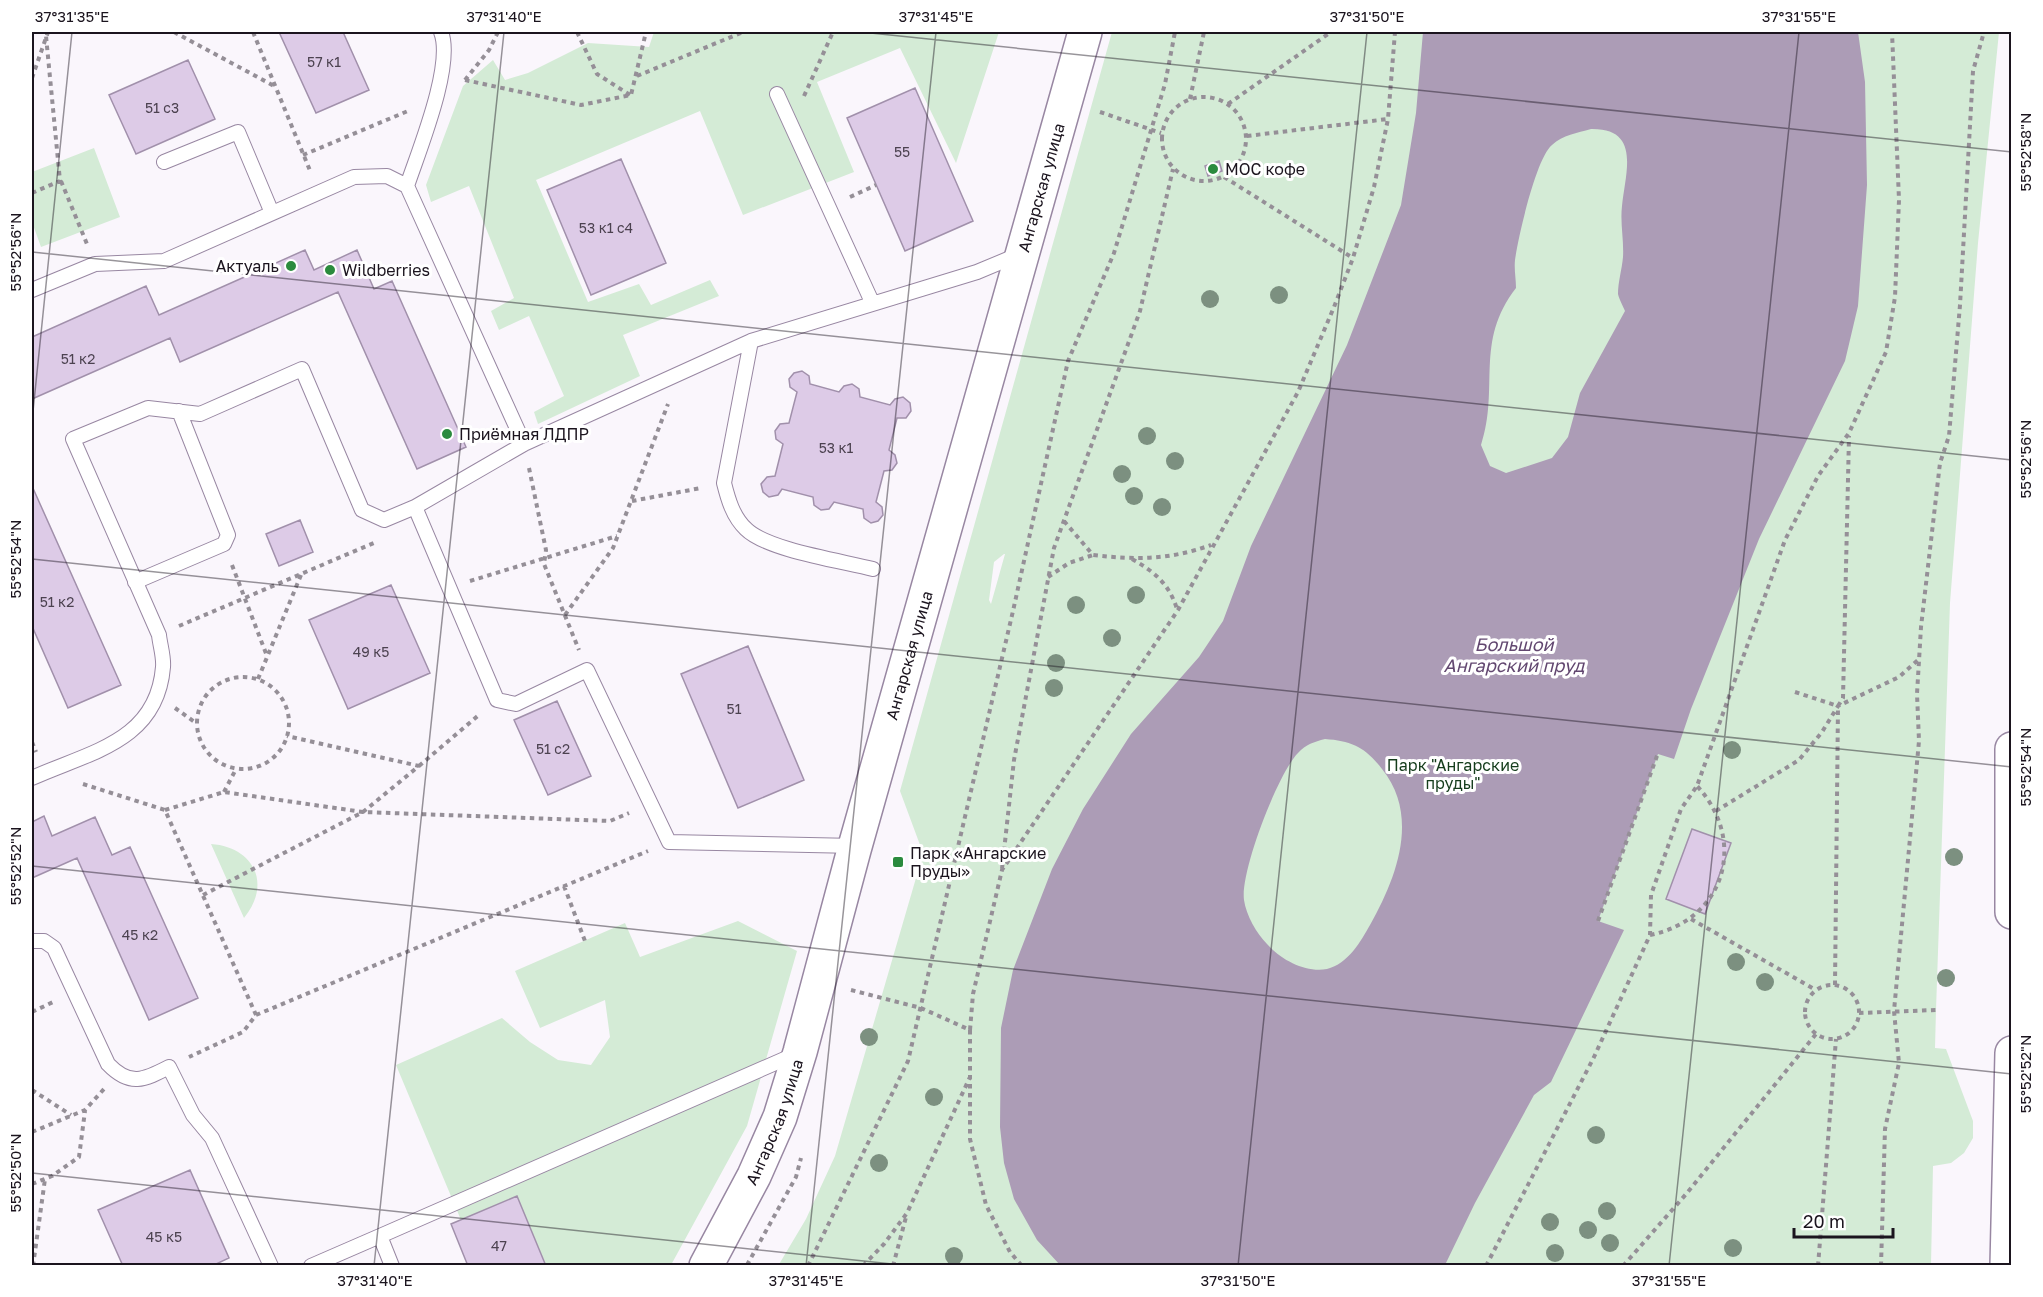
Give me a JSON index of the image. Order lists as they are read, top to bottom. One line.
{"streets":{"street":["Ангарская улица"]},"water":["Большой Ангарский пруд"],"parks":["Парк \"Ангарские пруды\""],"places":{"other":["МОС кофе","Актуаль","Wildberries","Приёмная ЛДПР"],"transit":["Парк «Ангарские Пруды»"]},"house_numbers":["57 к1","51 с3","55","53 к1 с4","51 к2","53 к1","51 к2","49 к5","51","51 с2","45 к2","45 к5","47"],"scale_bar":"20 m","coordinates":["37°31'35\"E","37°31'40\"E","37°31'45\"E","37°31'50\"E","37°31'55\"E","55°52'58\"N","55°52'56\"N","55°52'54\"N","55°52'52\"N","55°52'50\"N"]}
